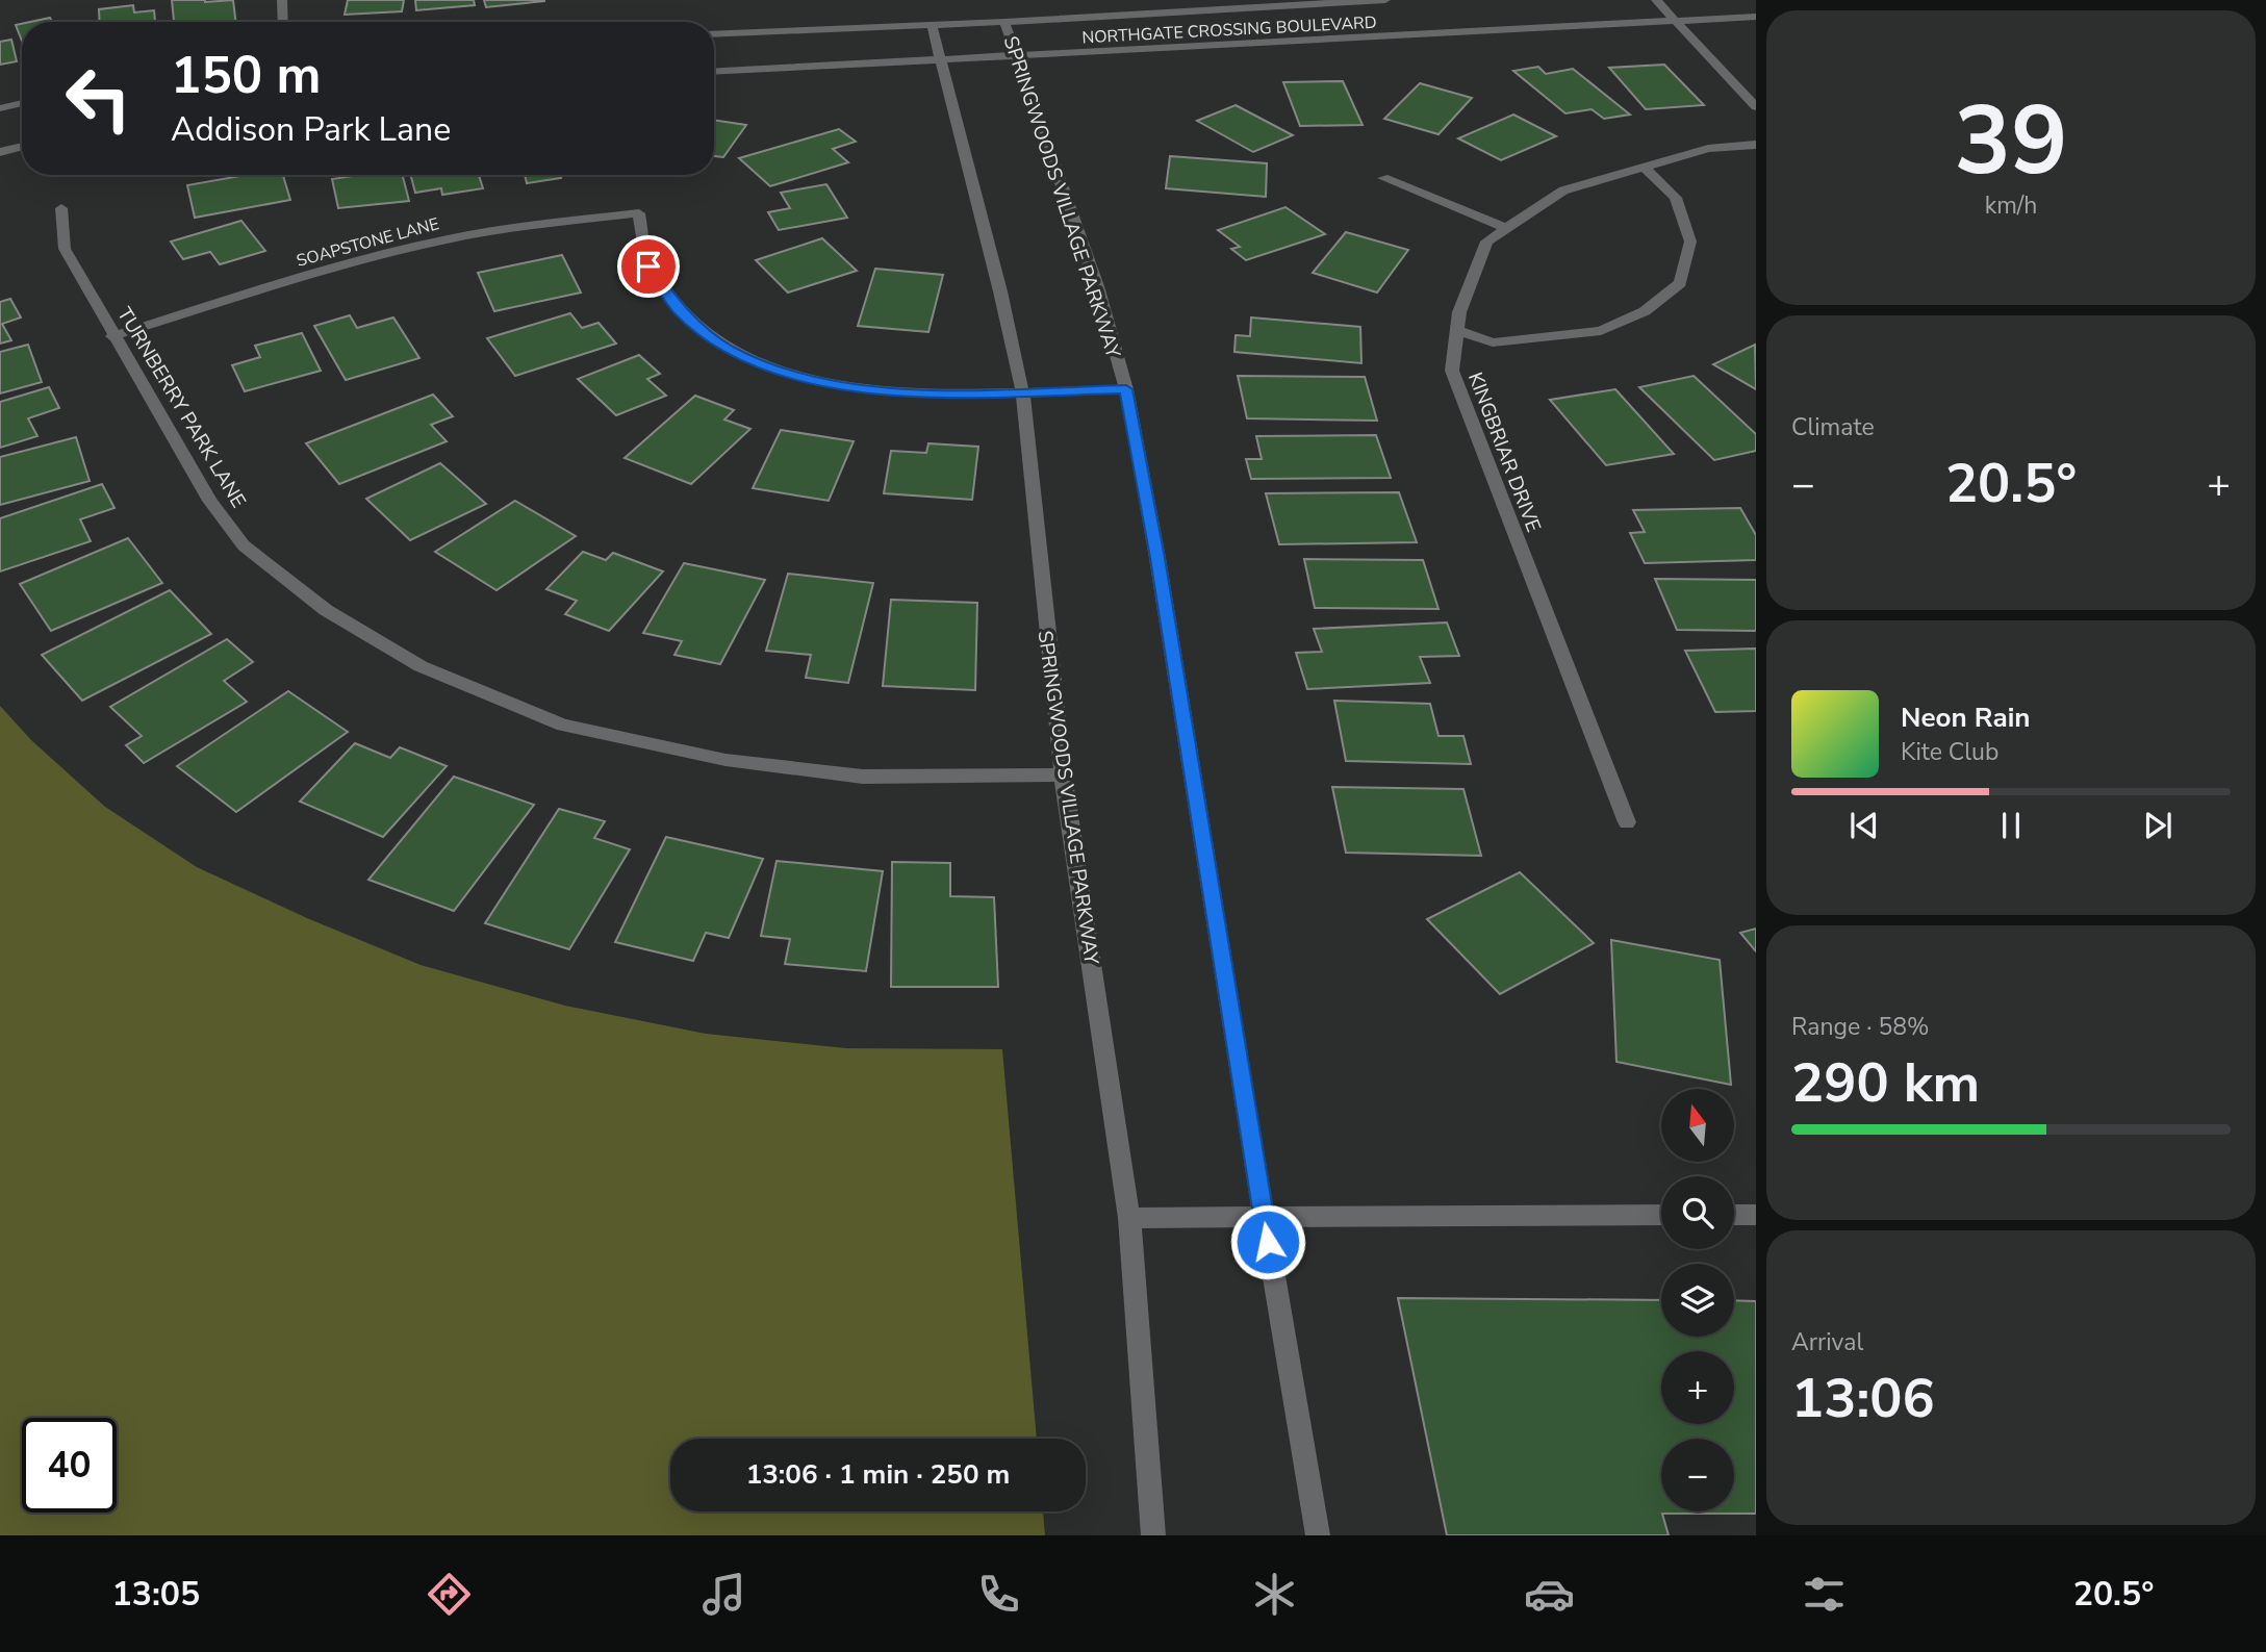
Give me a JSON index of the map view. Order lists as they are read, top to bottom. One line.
{"streets":{"street":["NORTHGATE CROSSING BOULEVARD","SPRINGWOODS VILLAGE PARKWAY","SOAPSTONE LANE","TURNBERRY PARK LANE","KINGBRIAR DRIVE"]},"crossings":[["NORTHGATE CROSSING BOULEVARD","SPRINGWOODS VILLAGE PARKWAY"],["SPRINGWOODS VILLAGE PARKWAY","SOAPSTONE LANE"],["SPRINGWOODS VILLAGE PARKWAY","TURNBERRY PARK LANE"],["SOAPSTONE LANE","TURNBERRY PARK LANE"]],"north":"top","page":{"tile":[["39","km/h"],"Climate",["Range · 58%","290 km"],["Arrival","13:06"]],"turn":["150 m","Addison Park Lane"],"heat":["−","20.5°","+"],"song":["Neon Rain","Kite Club"],"map_buttons":["+","−"],"limit":"40","trip":"13:06 · 1 min · 250 m","tabs":["13:05","20.5°"]}}
